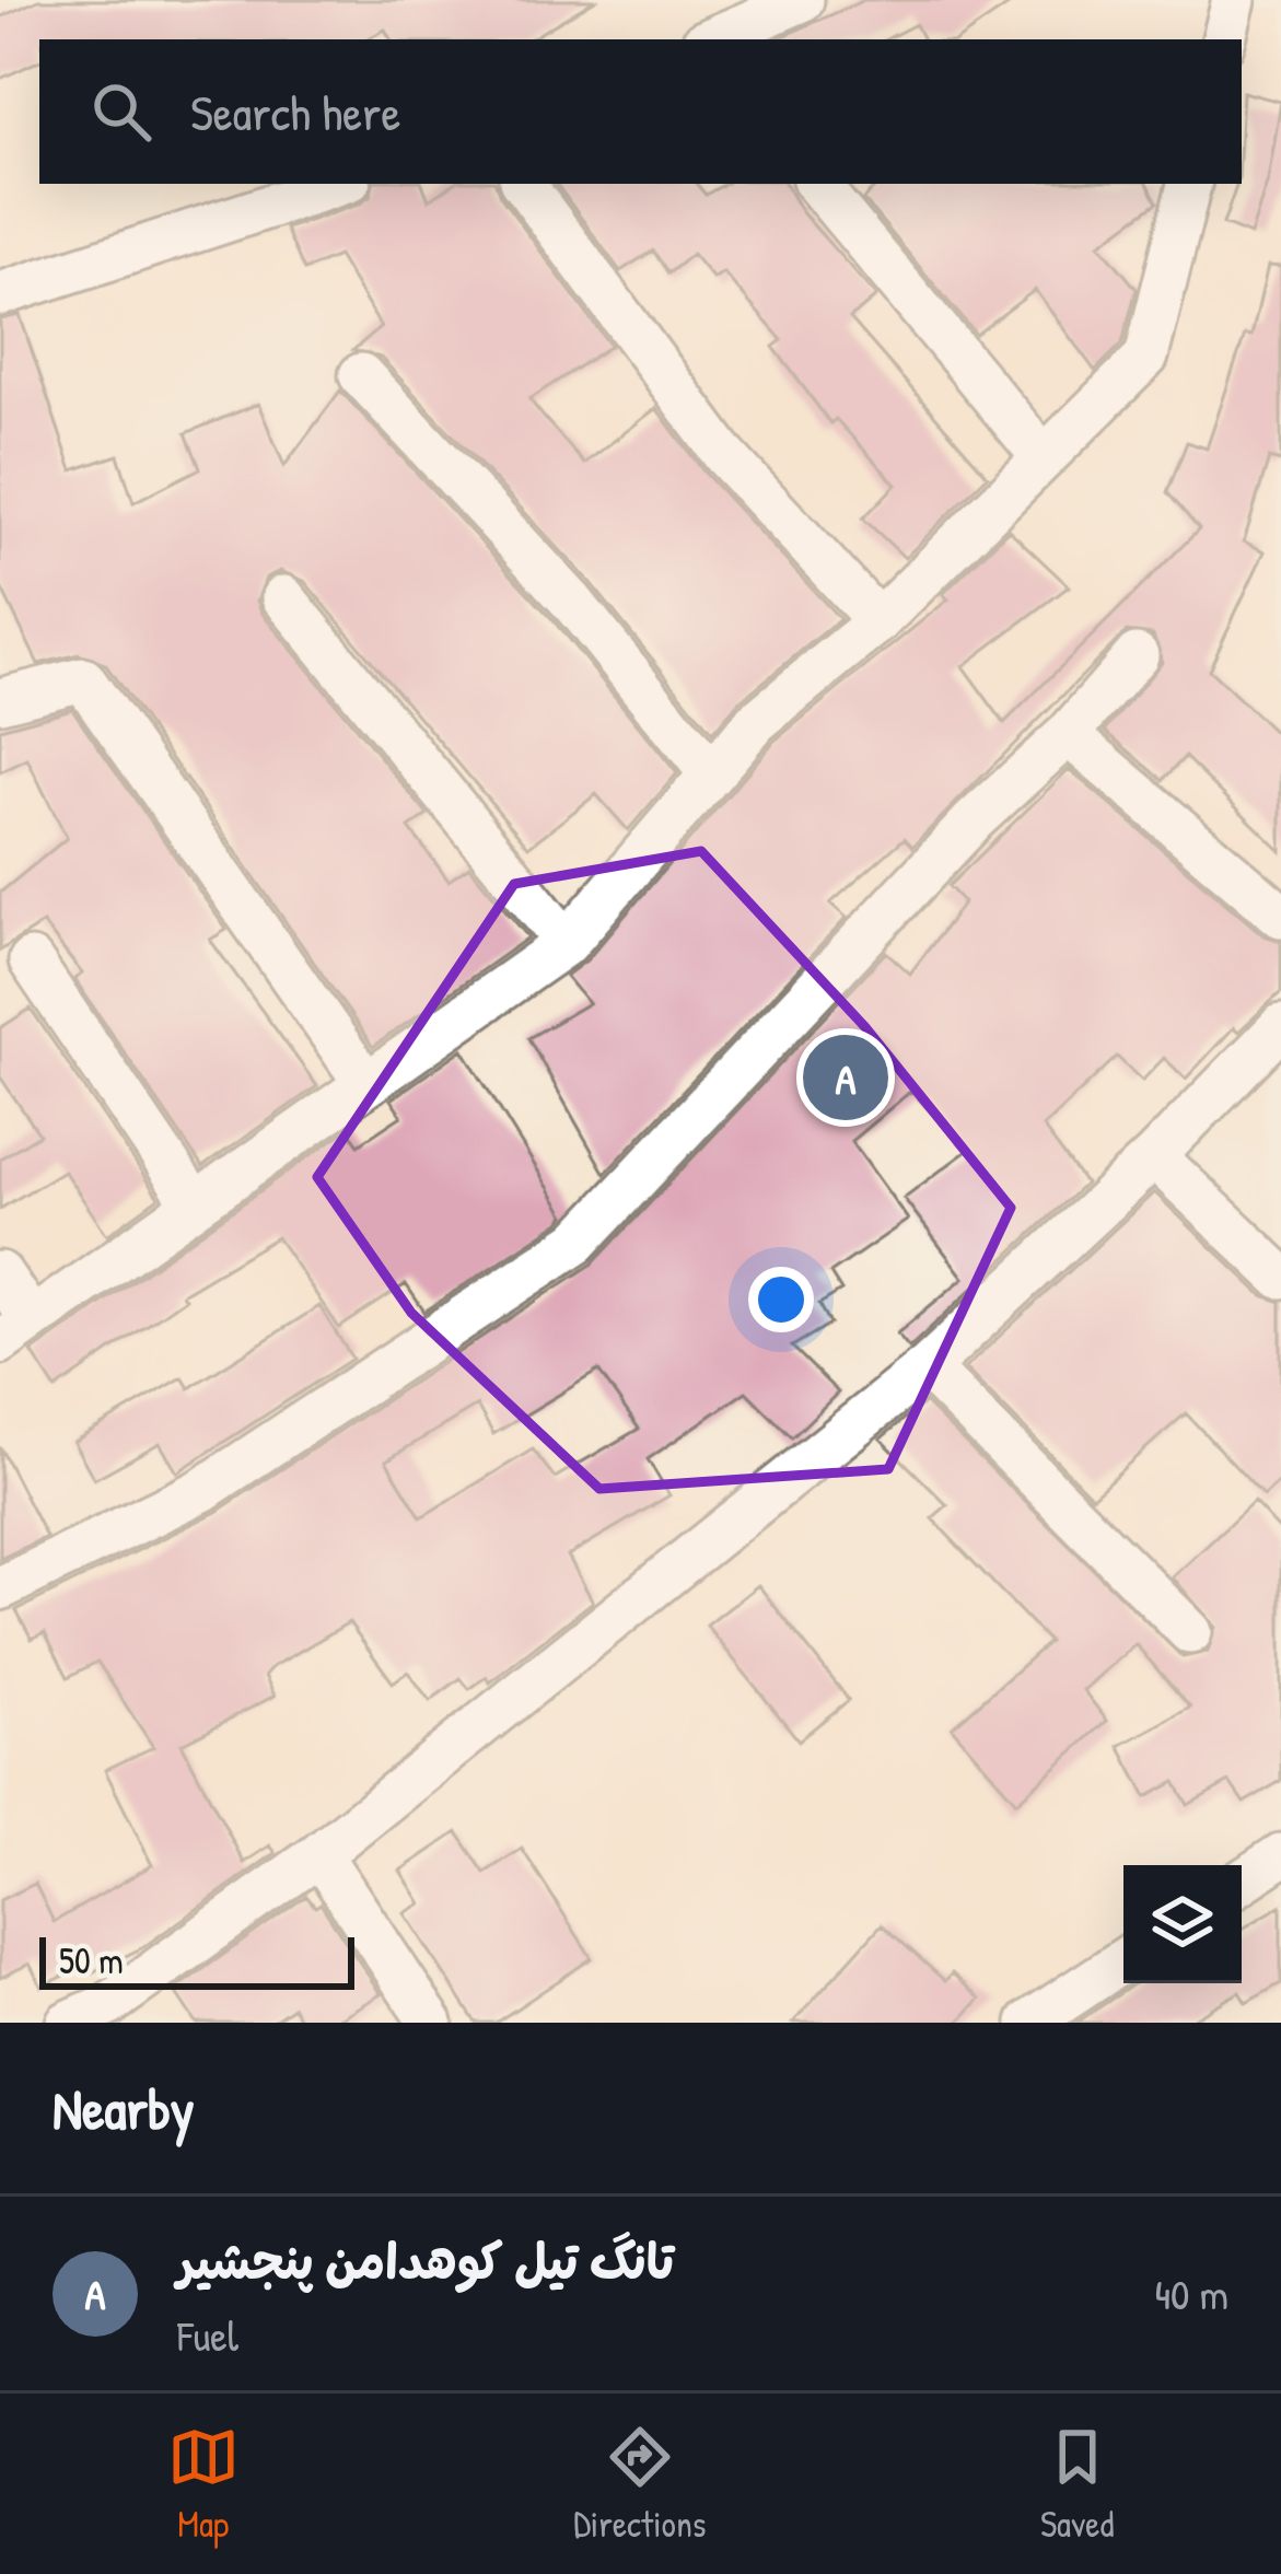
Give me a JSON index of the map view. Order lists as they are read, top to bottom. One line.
{"scale_bar":"50 m","page":{"search":"Search here","pins":"A","scale":"50 m","heading":"Nearby","list":[{"mark":"A","name":"تانگ تیل کوهدامن پنجشیر","note":"Fuel","value":"40 m"}],"nav":["Map","Directions","Saved"]}}
